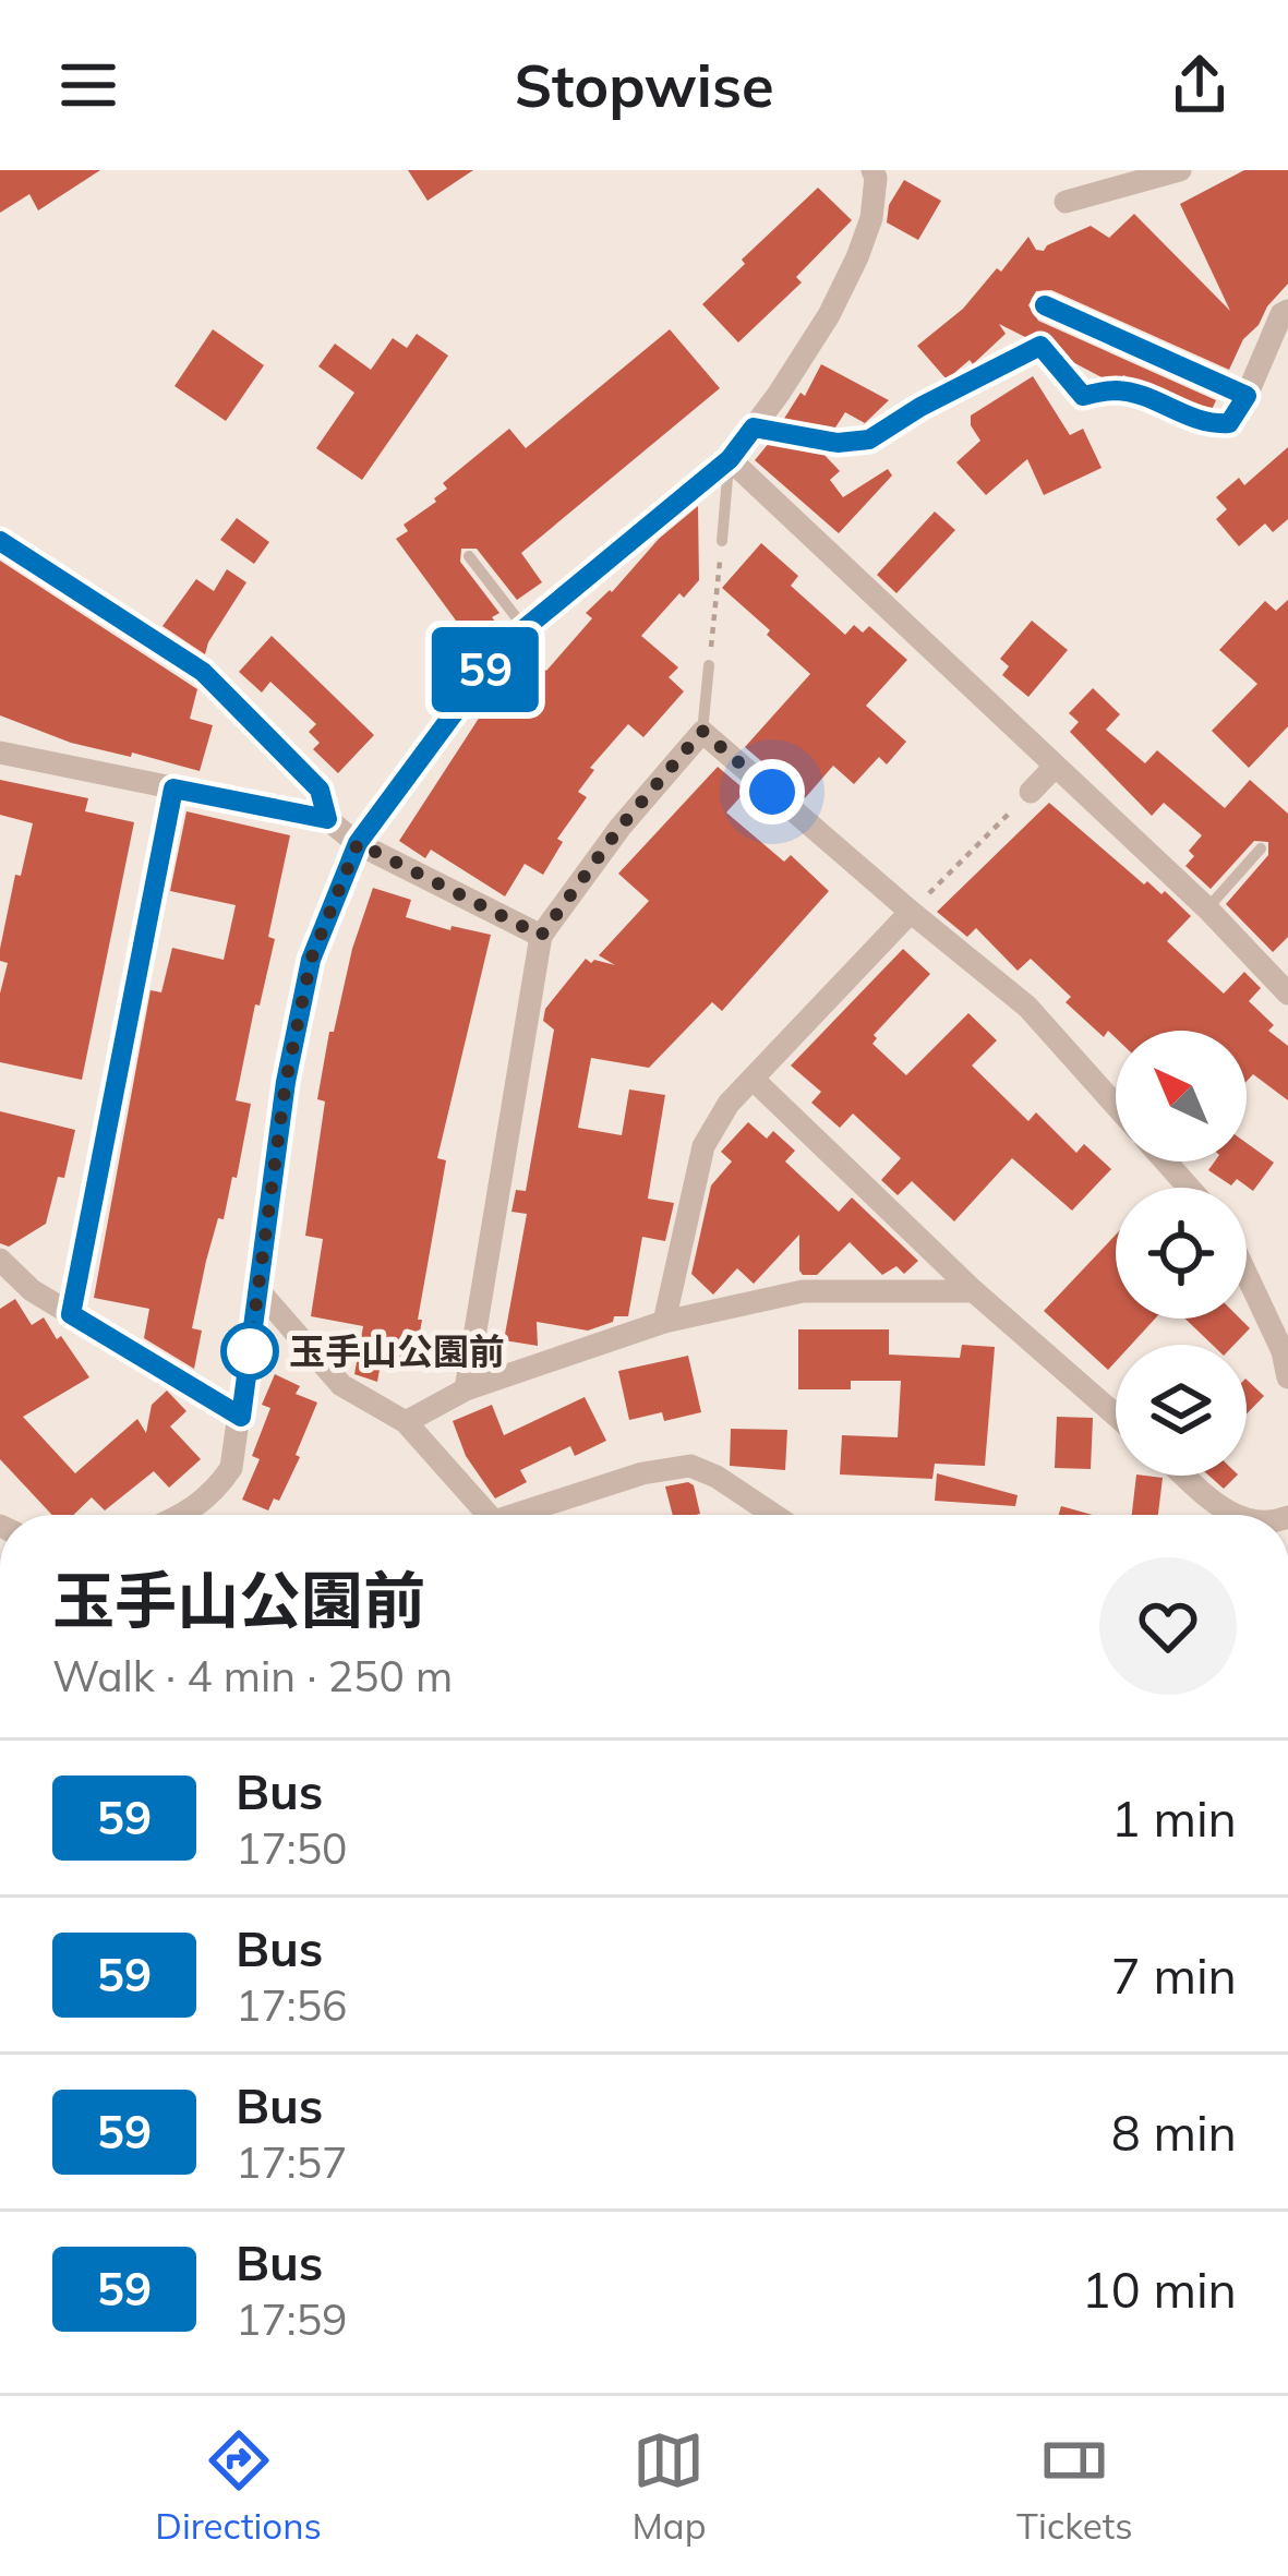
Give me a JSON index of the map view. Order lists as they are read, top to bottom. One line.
{"places":["玉手山公園前"],"lines":["bus line 59"],"north":"top left","page":{"header":"Stopwise","on_map":"59","heading":["玉手山公園前","Walk · 4 min · 250 m"],"list":[{"mark":"59","name":"Bus","note":"17:50","value":"1 min"},{"mark":"59","name":"Bus","note":"17:56","value":"7 min"},{"mark":"59","name":"Bus","note":"17:57","value":"8 min"},{"mark":"59","name":"Bus","note":"17:59","value":"10 min"}],"tabs":["Directions","Map","Tickets"]}}
